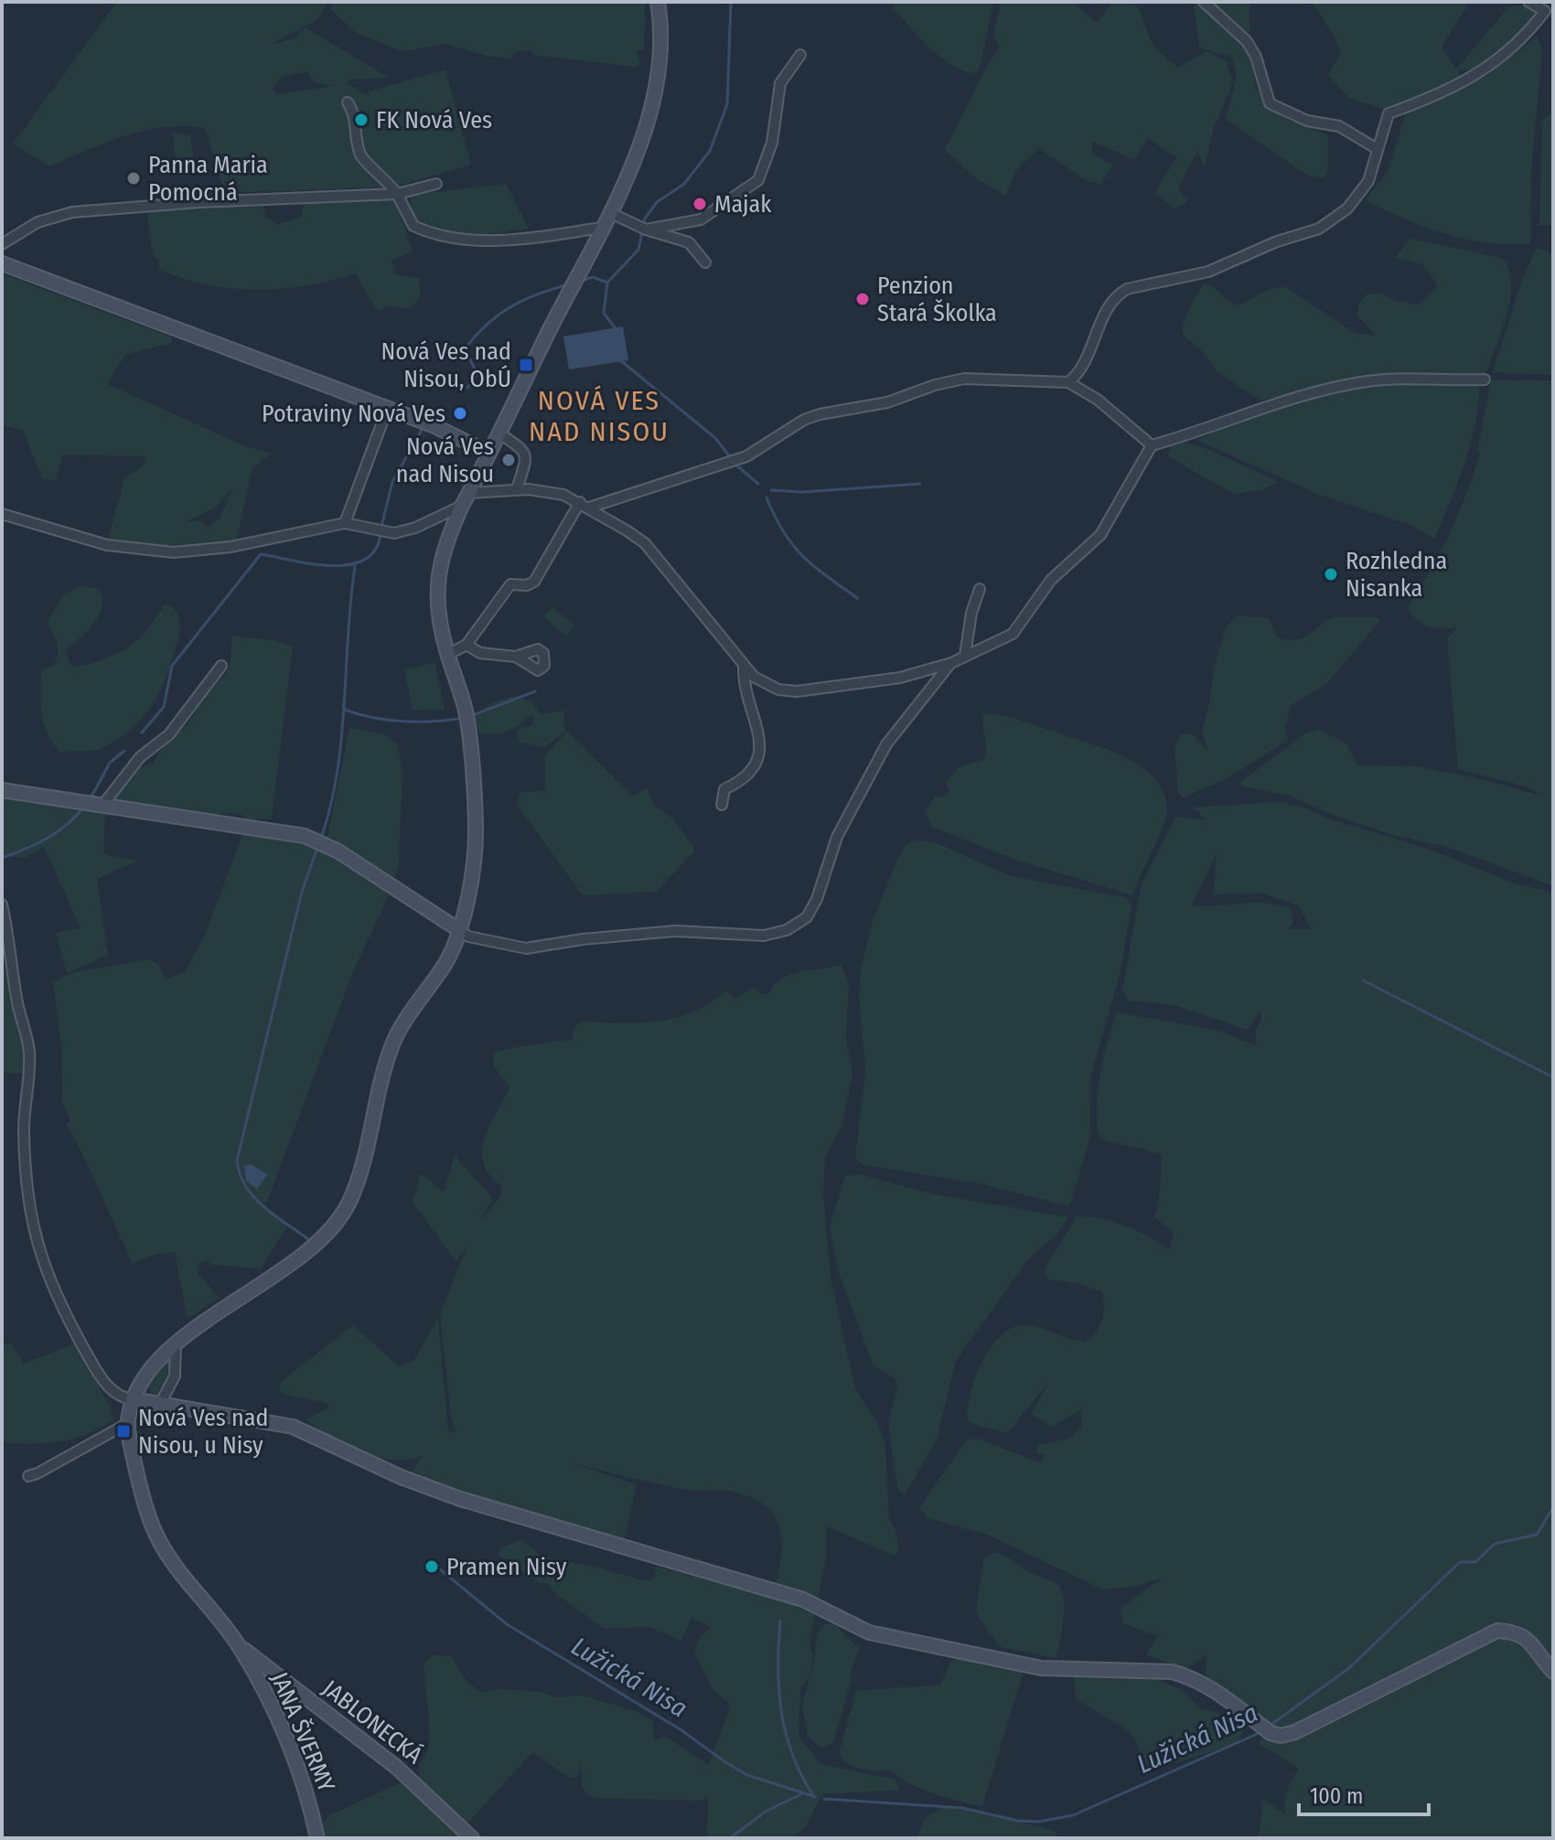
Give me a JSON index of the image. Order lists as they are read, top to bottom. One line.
{"streets":{"street":["JABLONECKÁ","JANA ŠVERMY"]},"crossings":[["JABLONECKÁ","JANA ŠVERMY"]],"districts":["NOVÁ VES NAD NISOU"],"water":["Lužická Nisa"],"places":{"other":["FK Nová Ves","Panna Maria Pomocná","Majak","Penzion Stará Školka","Potraviny Nová Ves","Nová Ves nad Nisou","Rozhledna Nisanka","Pramen Nisy"],"transit":["Nová Ves nad Nisou, ObÚ","Nová Ves nad Nisou, u Nisy"]},"scale_bar":"100 m"}
